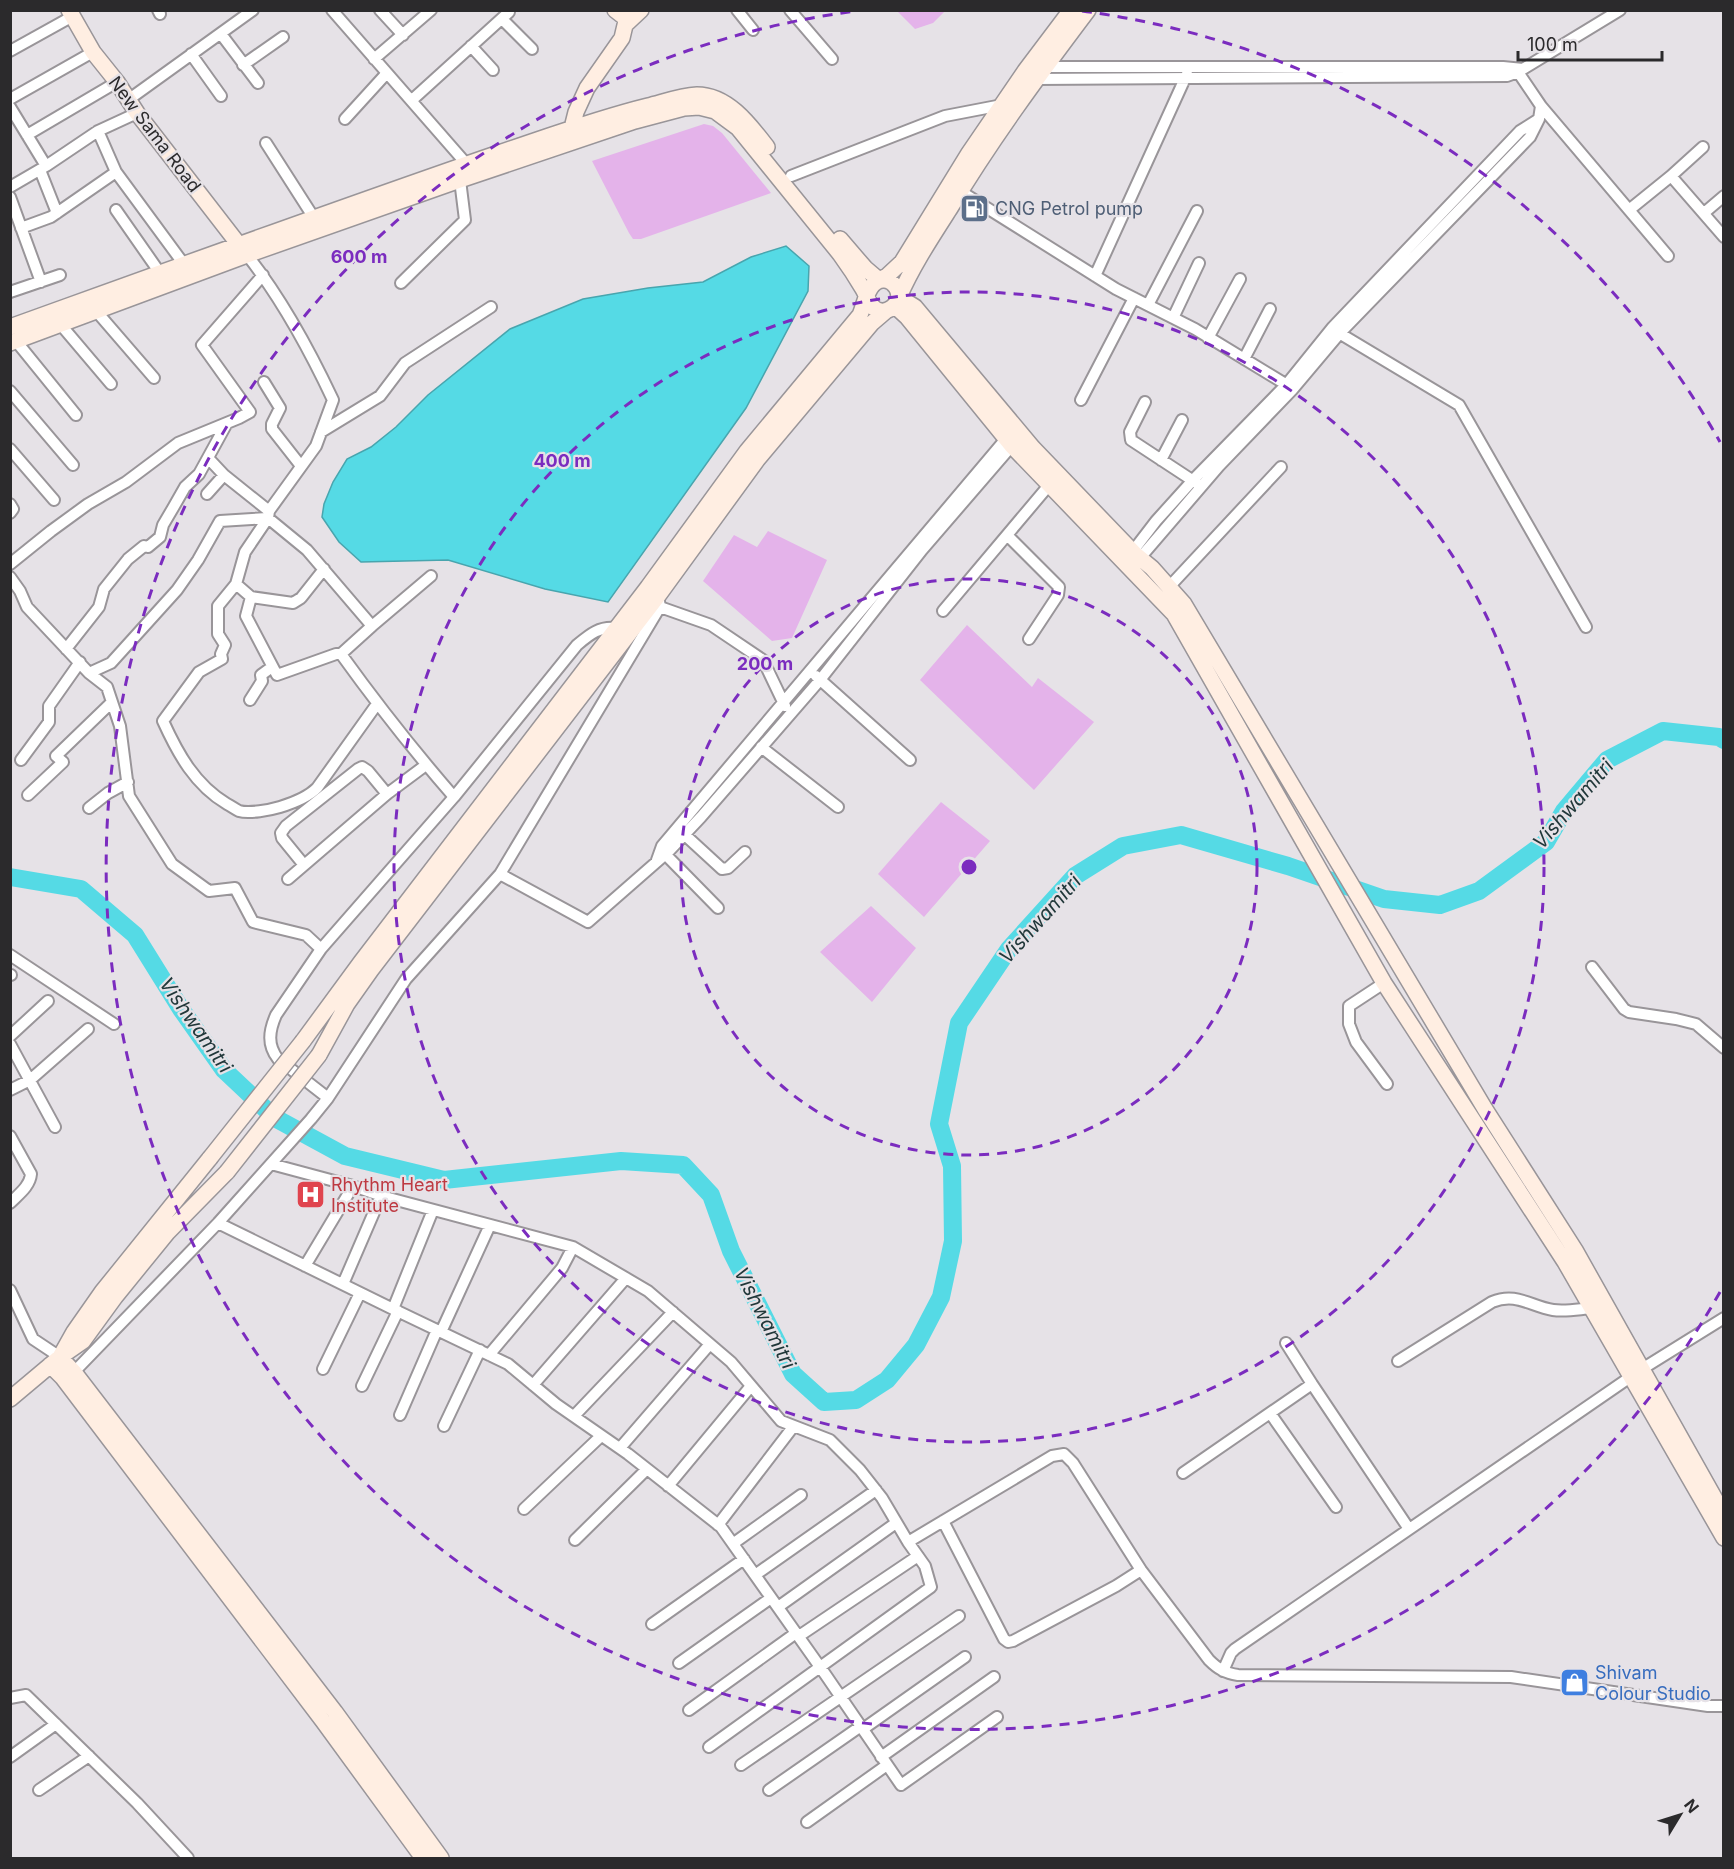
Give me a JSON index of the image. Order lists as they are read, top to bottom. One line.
{"streets":{"main road":["New Sama Road"]},"water":["Vishwamitri"],"places":{"fuel station":["CNG Petrol pump"],"hospital":["Rhythm Heart Institute"],"shop":["Shivam Colour Studio"]},"scale_bar":"100 m","north":"top right","rings":["600 m","400 m","200 m"]}
